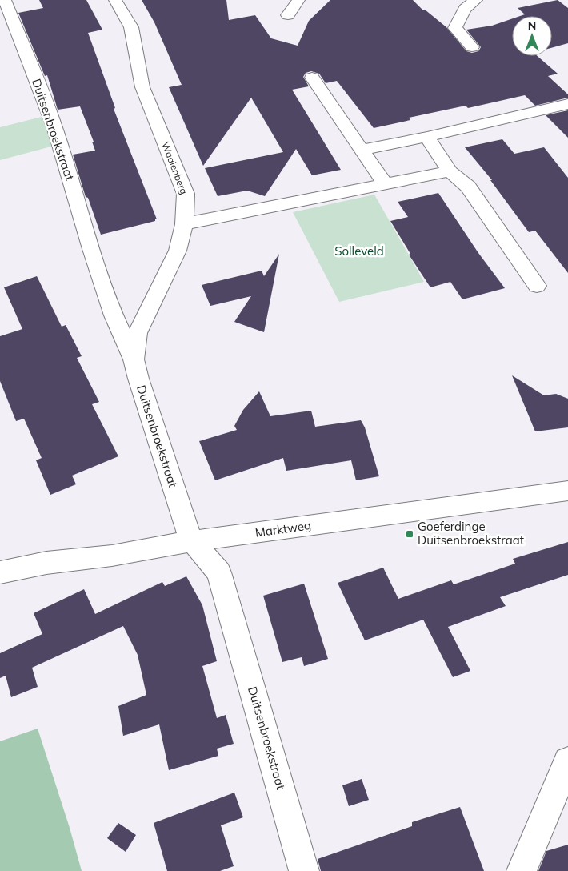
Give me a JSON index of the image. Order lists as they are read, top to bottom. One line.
{"streets":{"street":["Duitsenbroekstraat","Waaienberg","Marktweg"]},"crossings":[["Duitsenbroekstraat","Waaienberg"],["Duitsenbroekstraat","Marktweg"]],"parks":["Solleveld"],"places":{"transit":["Goeferdinge Duitsenbroekstraat"]},"north":"top"}
